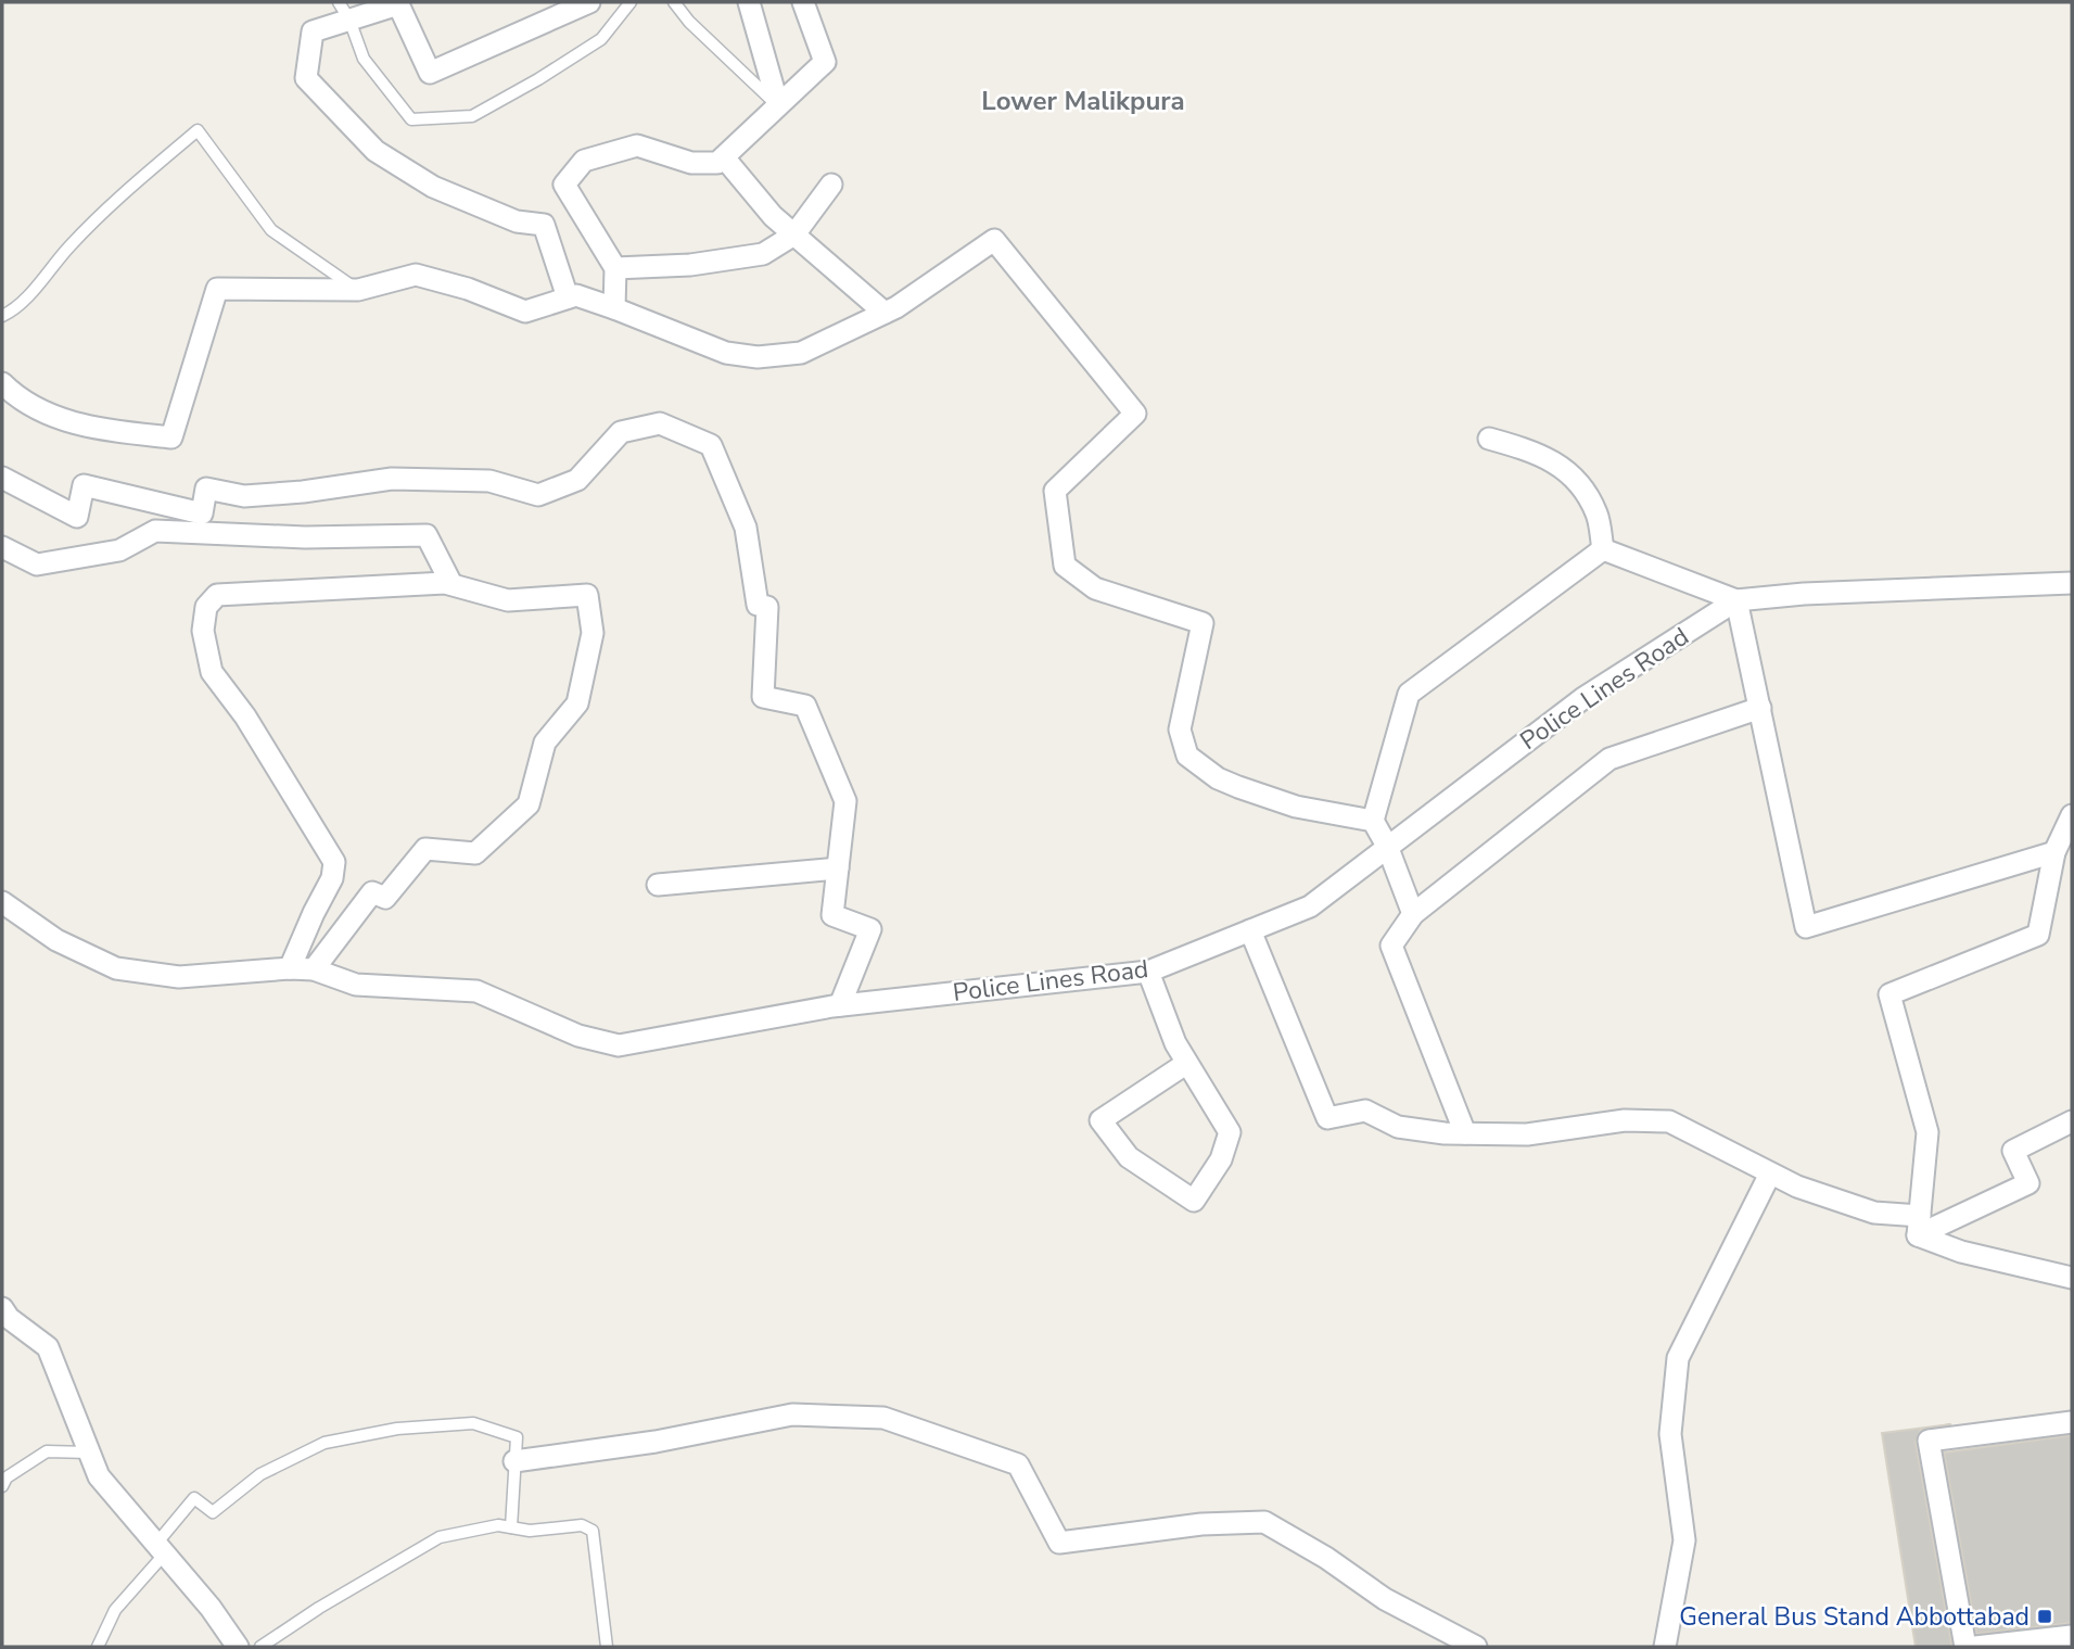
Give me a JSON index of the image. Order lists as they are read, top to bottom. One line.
{"streets":{"street":["Police Lines Road"]},"districts":["Lower Malikpura"],"places":{"transit":["General Bus Stand Abbottabad"]}}
